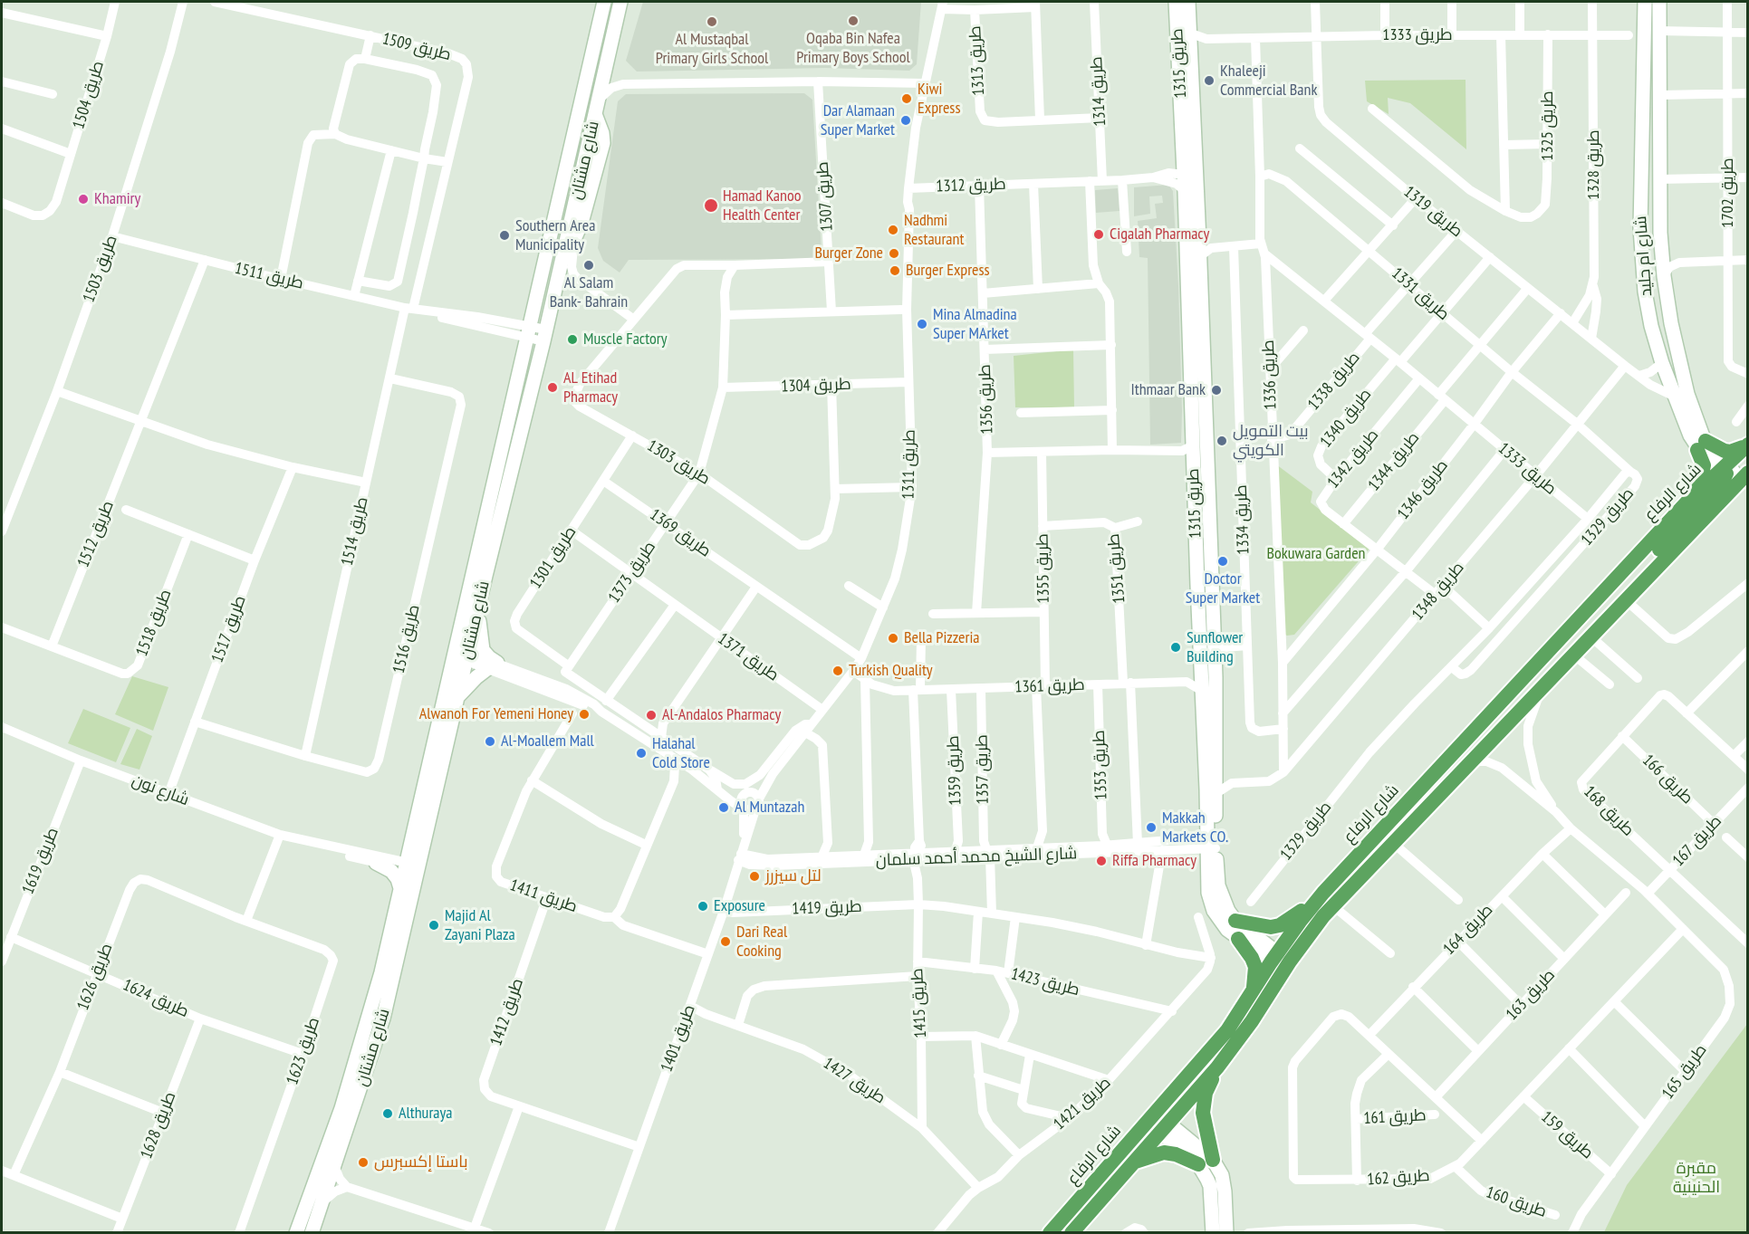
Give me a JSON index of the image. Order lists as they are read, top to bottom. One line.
{"streets":{"main road":["شارع الرفاع"],"street":["طريق 1333","طريق 1509","طريق 1313","طريق 1315","طريق 1314","طريق 1504","طريق 1325","شارع مشتان","طريق 1328","طريق 1312","طريق 1702","طريق 1307","طريق 1319","شارع ام جليد","طريق 1503","طريق 1511","طريق 1331","طريق 1336","طريق 1338","طريق 1304","طريق 1356","طريق 1340","طريق 1342","طريق 1344","طريق 1303","طريق 1311","طريق 1346","طريق 1329","طريق 1334","طريق 1514","طريق 1369","طريق 1512","طريق 1301","طريق 1355","طريق 1351","طريق 1373","طريق 1348","طريق 1518","طريق 1517","طريق 1516","طريق 1371","طريق 1361","طريق 1353","طريق 1357","طريق 1359","طريق 166","شارع نون","طريق 168","طريق 167","شارع الشيخ محمد أحمد سلمان","طريق 1619","طريق 1411","طريق 1419","طريق 164","طريق 1626","طريق 1423","طريق 163","طريق 1624","طريق 1415","طريق 1412","طريق 1401","طريق 1623","طريق 165","طريق 1427","طريق 1421","طريق 161","طريق 1628","طريق 159","طريق 162","طريق 160"]},"crossings":[["طريق 1333","طريق 1315"],["طريق 1333","طريق 1325"],["طريق 1333","طريق 1328"],["طريق 1333","طريق 1319"],["طريق 1333","طريق 1336"],["طريق 1333","طريق 1338"],["طريق 1333","طريق 1340"],["طريق 1333","طريق 1342"],["طريق 1333","طريق 1344"],["طريق 1333","طريق 1346"],["طريق 1333","طريق 1329"],["طريق 1333","طريق 1348"],["طريق 1509","طريق 1511"],["طريق 1509","طريق 1514"],["طريق 1313","طريق 1314"],["طريق 1313","طريق 1311"],["طريق 1315","طريق 1312"],["طريق 1315","شارع الرفاع"],["طريق 1315","طريق 1348"],["طريق 1315","شارع الشيخ محمد أحمد سلمان"],["طريق 1314","طريق 1312"],["شارع مشتان","طريق 1511"],["شارع مشتان","شارع نون"],["طريق 1328","طريق 1319"],["طريق 1312","طريق 1356"],["طريق 1312","طريق 1311"],["طريق 1307","طريق 1303"],["طريق 1319","شارع ام جليد"],["طريق 1319","طريق 1338"],["طريق 1319","طريق 1340"],["طريق 1319","طريق 1344"],["طريق 1319","طريق 1346"],["طريق 1319","طريق 1348"],["شارع ام جليد","شارع الرفاع"],["طريق 1503","طريق 1511"],["طريق 1511","طريق 1514"],["طريق 1511","طريق 1512"],["طريق 1331","طريق 1336"],["طريق 1331","طريق 1338"],["طريق 1331","طريق 1340"],["طريق 1331","طريق 1344"],["طريق 1331","طريق 1346"],["طريق 1331","طريق 1329"],["طريق 1331","طريق 1348"],["طريق 1336","طريق 1338"],["طريق 1336","طريق 1346"],["طريق 1336","طريق 1334"],["طريق 1336","طريق 1348"],["طريق 1304","طريق 1303"],["طريق 1304","طريق 1311"],["طريق 1340","طريق 1342"],["طريق 1342","طريق 1344"],["طريق 1342","طريق 1346"],["طريق 1342","طريق 1348"],["طريق 1303","طريق 1301"],["طريق 1303","طريق 1373"],["طريق 1311","طريق 1369"],["طريق 1311","طريق 1301"],["طريق 1311","طريق 1371"],["طريق 1311","طريق 1361"],["طريق 1311","طريق 1401"],["طريق 1514","طريق 1516"],["طريق 1369","طريق 1301"],["طريق 1369","طريق 1373"],["طريق 1512","طريق 1518"],["طريق 1301","طريق 1373"],["طريق 1301","طريق 1371"],["طريق 1355","طريق 1351"],["طريق 1355","طريق 1361"],["طريق 1355","شارع الشيخ محمد أحمد سلمان"],["طريق 1351","طريق 1361"],["طريق 1351","شارع الشيخ محمد أحمد سلمان"],["طريق 1373","طريق 1371"],["طريق 1517","طريق 1516"],["طريق 1517","شارع نون"],["طريق 1361","طريق 1353"],["طريق 1361","طريق 1357"],["طريق 1361","طريق 1359"],["طريق 1353","شارع الشيخ محمد أحمد سلمان"],["طريق 1357","شارع الشيخ محمد أحمد سلمان"],["طريق 1359","شارع الشيخ محمد أحمد سلمان"],["طريق 166","طريق 168"],["طريق 166","طريق 167"],["شارع نون","طريق 1619"],["طريق 168","طريق 167"],["طريق 167","طريق 165"],["شارع الشيخ محمد أحمد سلمان","طريق 1415"],["شارع الشيخ محمد أحمد سلمان","طريق 1401"],["طريق 1619","طريق 1624"],["طريق 1411","طريق 1412"],["طريق 1411","طريق 1401"],["طريق 1419","طريق 1415"],["طريق 1419","طريق 1401"],["طريق 164","طريق 165"],["طريق 164","طريق 162"],["طريق 1626","طريق 1624"],["طريق 1626","طريق 1623"],["طريق 1423","طريق 1415"],["طريق 1423","طريق 1421"],["طريق 1624","طريق 1623"],["طريق 1624","طريق 1628"],["طريق 1415","طريق 1427"],["طريق 1412","طريق 1401"],["طريق 1401","طريق 1427"],["طريق 165","طريق 159"],["طريق 165","طريق 162"],["طريق 1427","طريق 1421"],["طريق 159","طريق 162"],["طريق 162","طريق 160"]],"parks":["Bokuwara Garden","مقبرة الحنينية"],"places":["Oqaba Bin Nafea Primary Boys School","Al Mustaqbal Primary Girls School","Khaleeji Commercial Bank","Kiwi Express","Dar Alamaan Super Market","Khamiry","Hamad Kanoo Health Center","Nadhmi Restaurant","Cigalah Pharmacy","Southern Area Municipality","Burger Zone","Al Salam Bank- Bahrain","Burger Express","Mina Almadina Super MArket","Muscle Factory","AL Etihad Pharmacy","Ithmaar Bank","بيت التمويل الكويتي","Doctor Super Market","Bella Pizzeria","Sunflower Building","Turkish Quality","Alwanoh For Yemeni Honey","Al-Andalos Pharmacy","Al-Moallem Mall","Halahal Cold Store","Al Muntazah","Makkah Markets CO.","Riffa Pharmacy","لتل سيزرز","Exposure","Majid Al Zayani Plaza","Dari Real Cooking","Althuraya","باستا إكسبرس"]}
